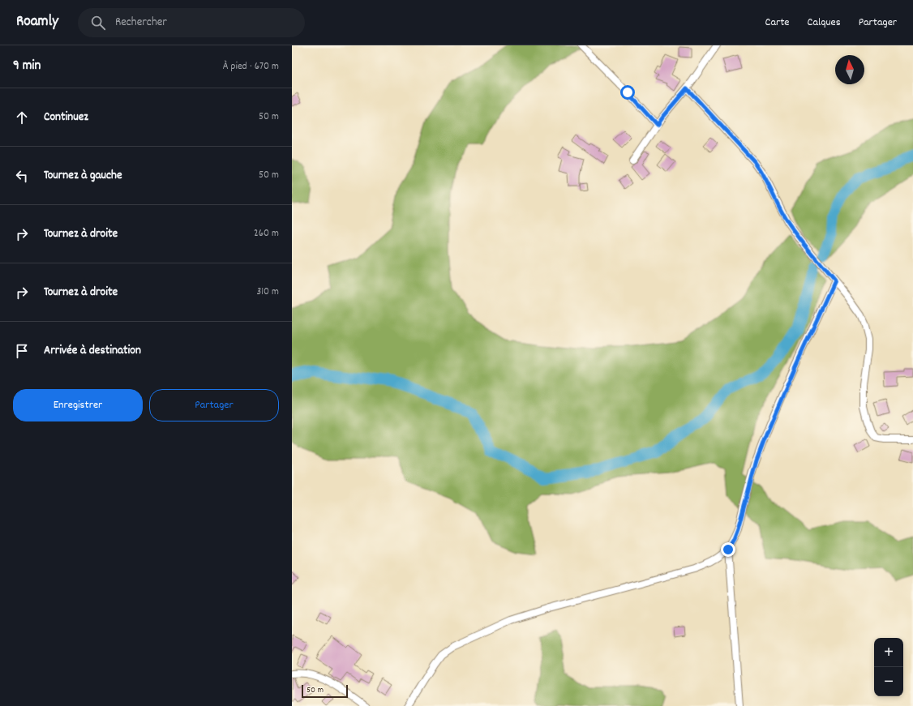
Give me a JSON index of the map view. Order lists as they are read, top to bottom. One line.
{"scale_bar":"50 m","north":"top","page":{"header":"Roamly","search":"Rechercher","nav":["Carte","Calques","Partager"],"heading":["9 min","À pied · 670 m"],"list":[["Continuez","50 m"],["Tournez à gauche","50 m"],["Tournez à droite","260 m"],["Tournez à droite","310 m"],"Arrivée à destination"],"buttons":["Enregistrer","Partager"],"map_buttons":["+","−"],"scale":"50 m"}}
